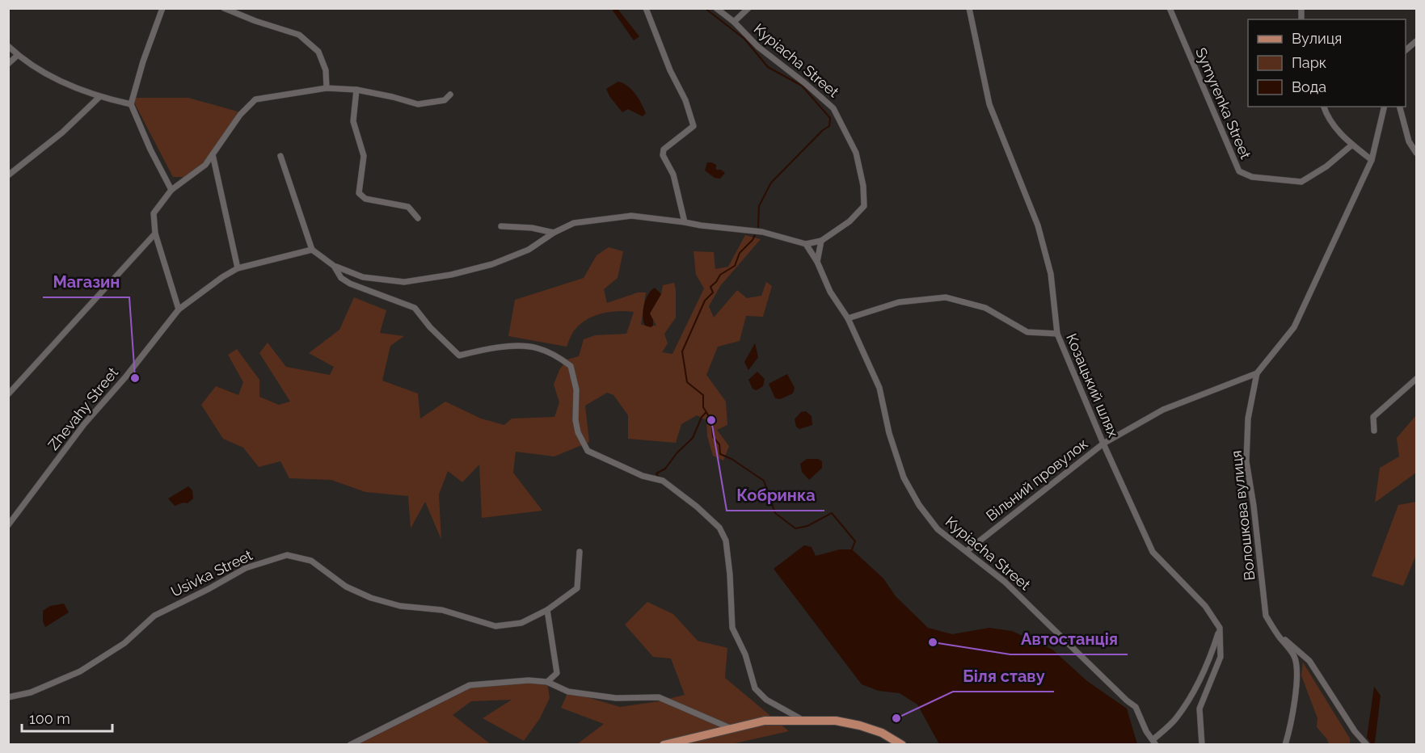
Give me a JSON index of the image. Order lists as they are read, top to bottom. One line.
{"streets":{"street":["Kypiacha Street","Symyrenka Street","Козацький шлях","Zhevahy Street","Вільний провулок","Волошкова вулиця","Usivka Street"]},"crossings":[["Kypiacha Street","Вільний провулок"],["Козацький шлях","Вільний провулок"],["Вільний провулок","Волошкова вулиця"]],"places":["Магазин","Кобринка","Автостанція","Біля ставу"],"legend":["Вулиця","Парк","Вода"],"scale_bar":"100 m"}
